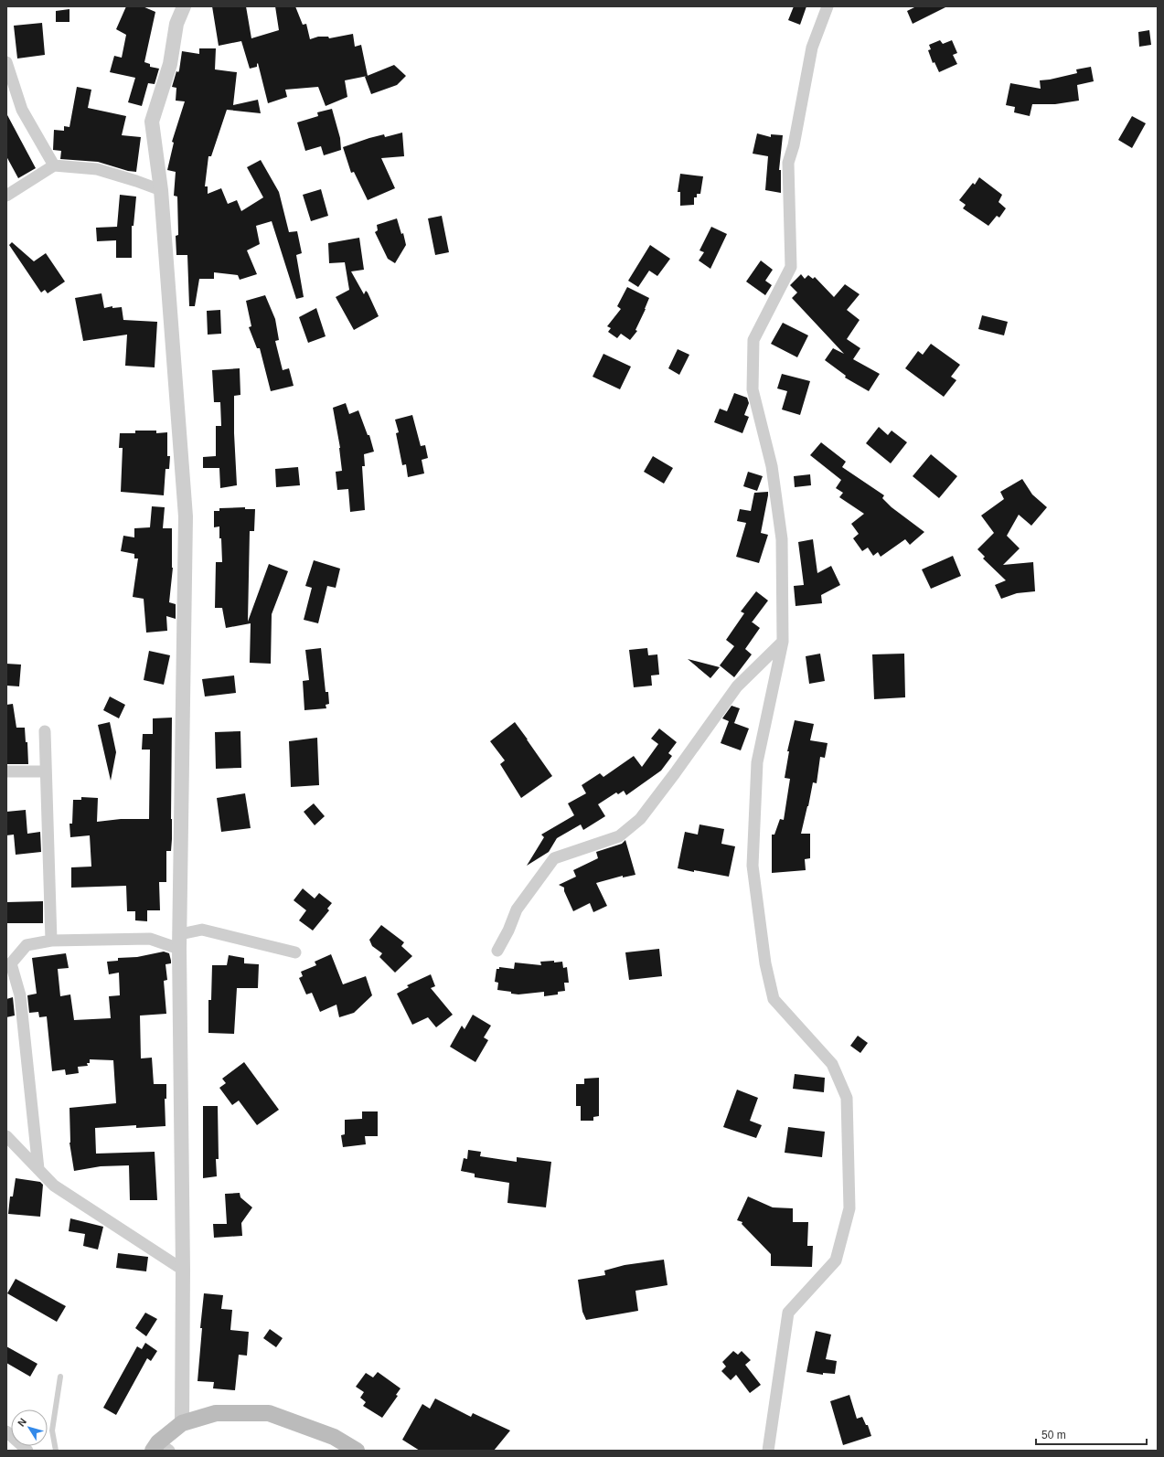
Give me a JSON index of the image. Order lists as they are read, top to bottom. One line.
{"scale_bar":"50 m","north":"top left"}
